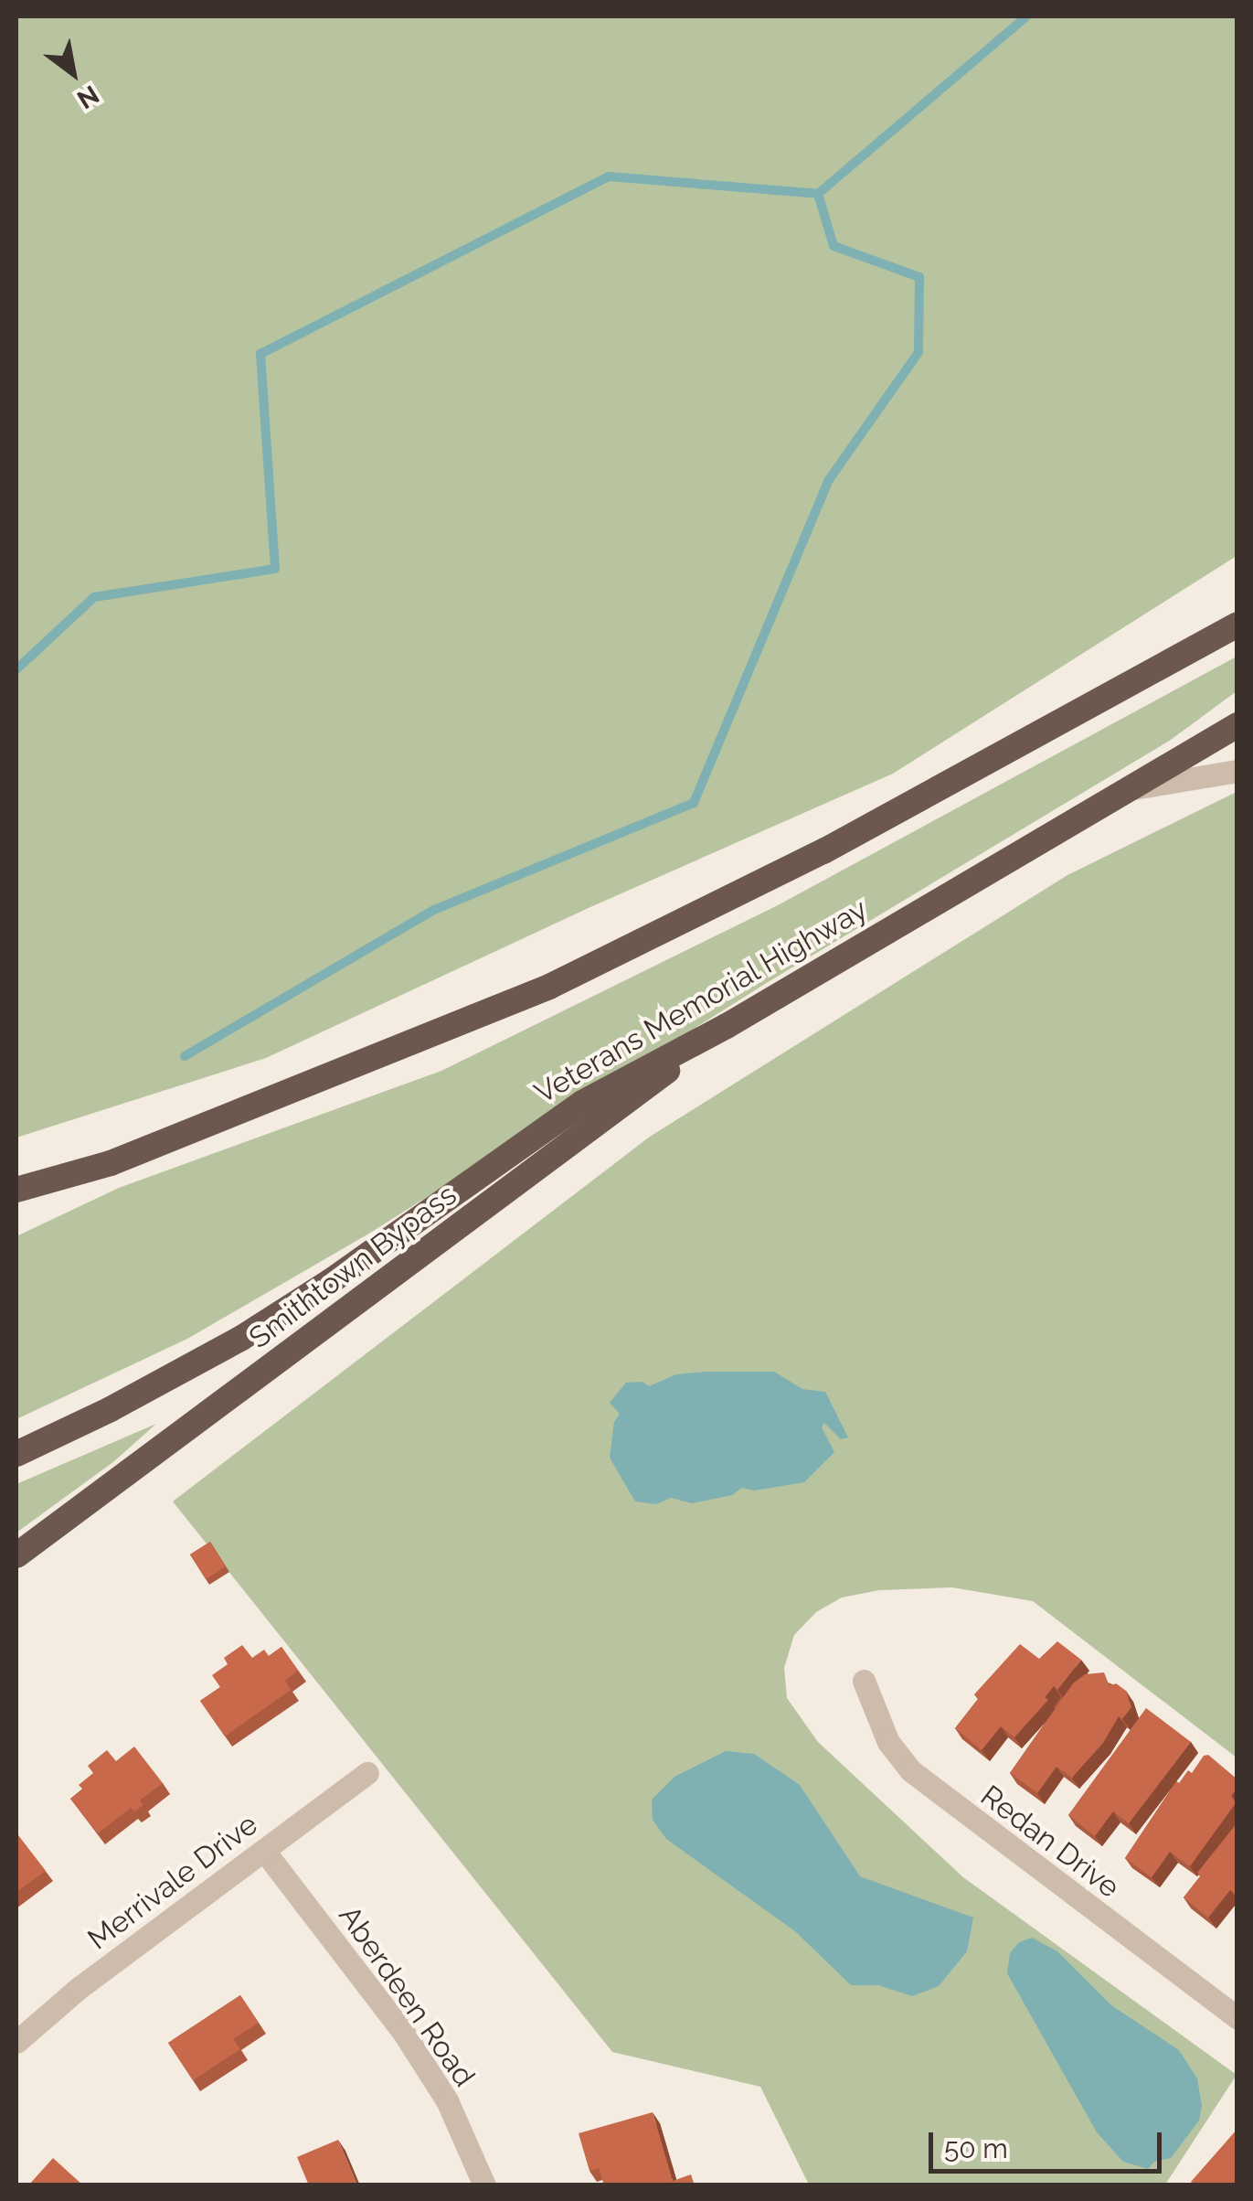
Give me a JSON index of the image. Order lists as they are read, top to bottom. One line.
{"streets":{"highway":["Veterans Memorial Highway","Smithtown Bypass"],"street":["Redan Drive","Merrivale Drive","Aberdeen Road"]},"crossings":[["Veterans Memorial Highway","Smithtown Bypass"],["Merrivale Drive","Aberdeen Road"]],"scale_bar":"50 m","north":"bottom right"}
